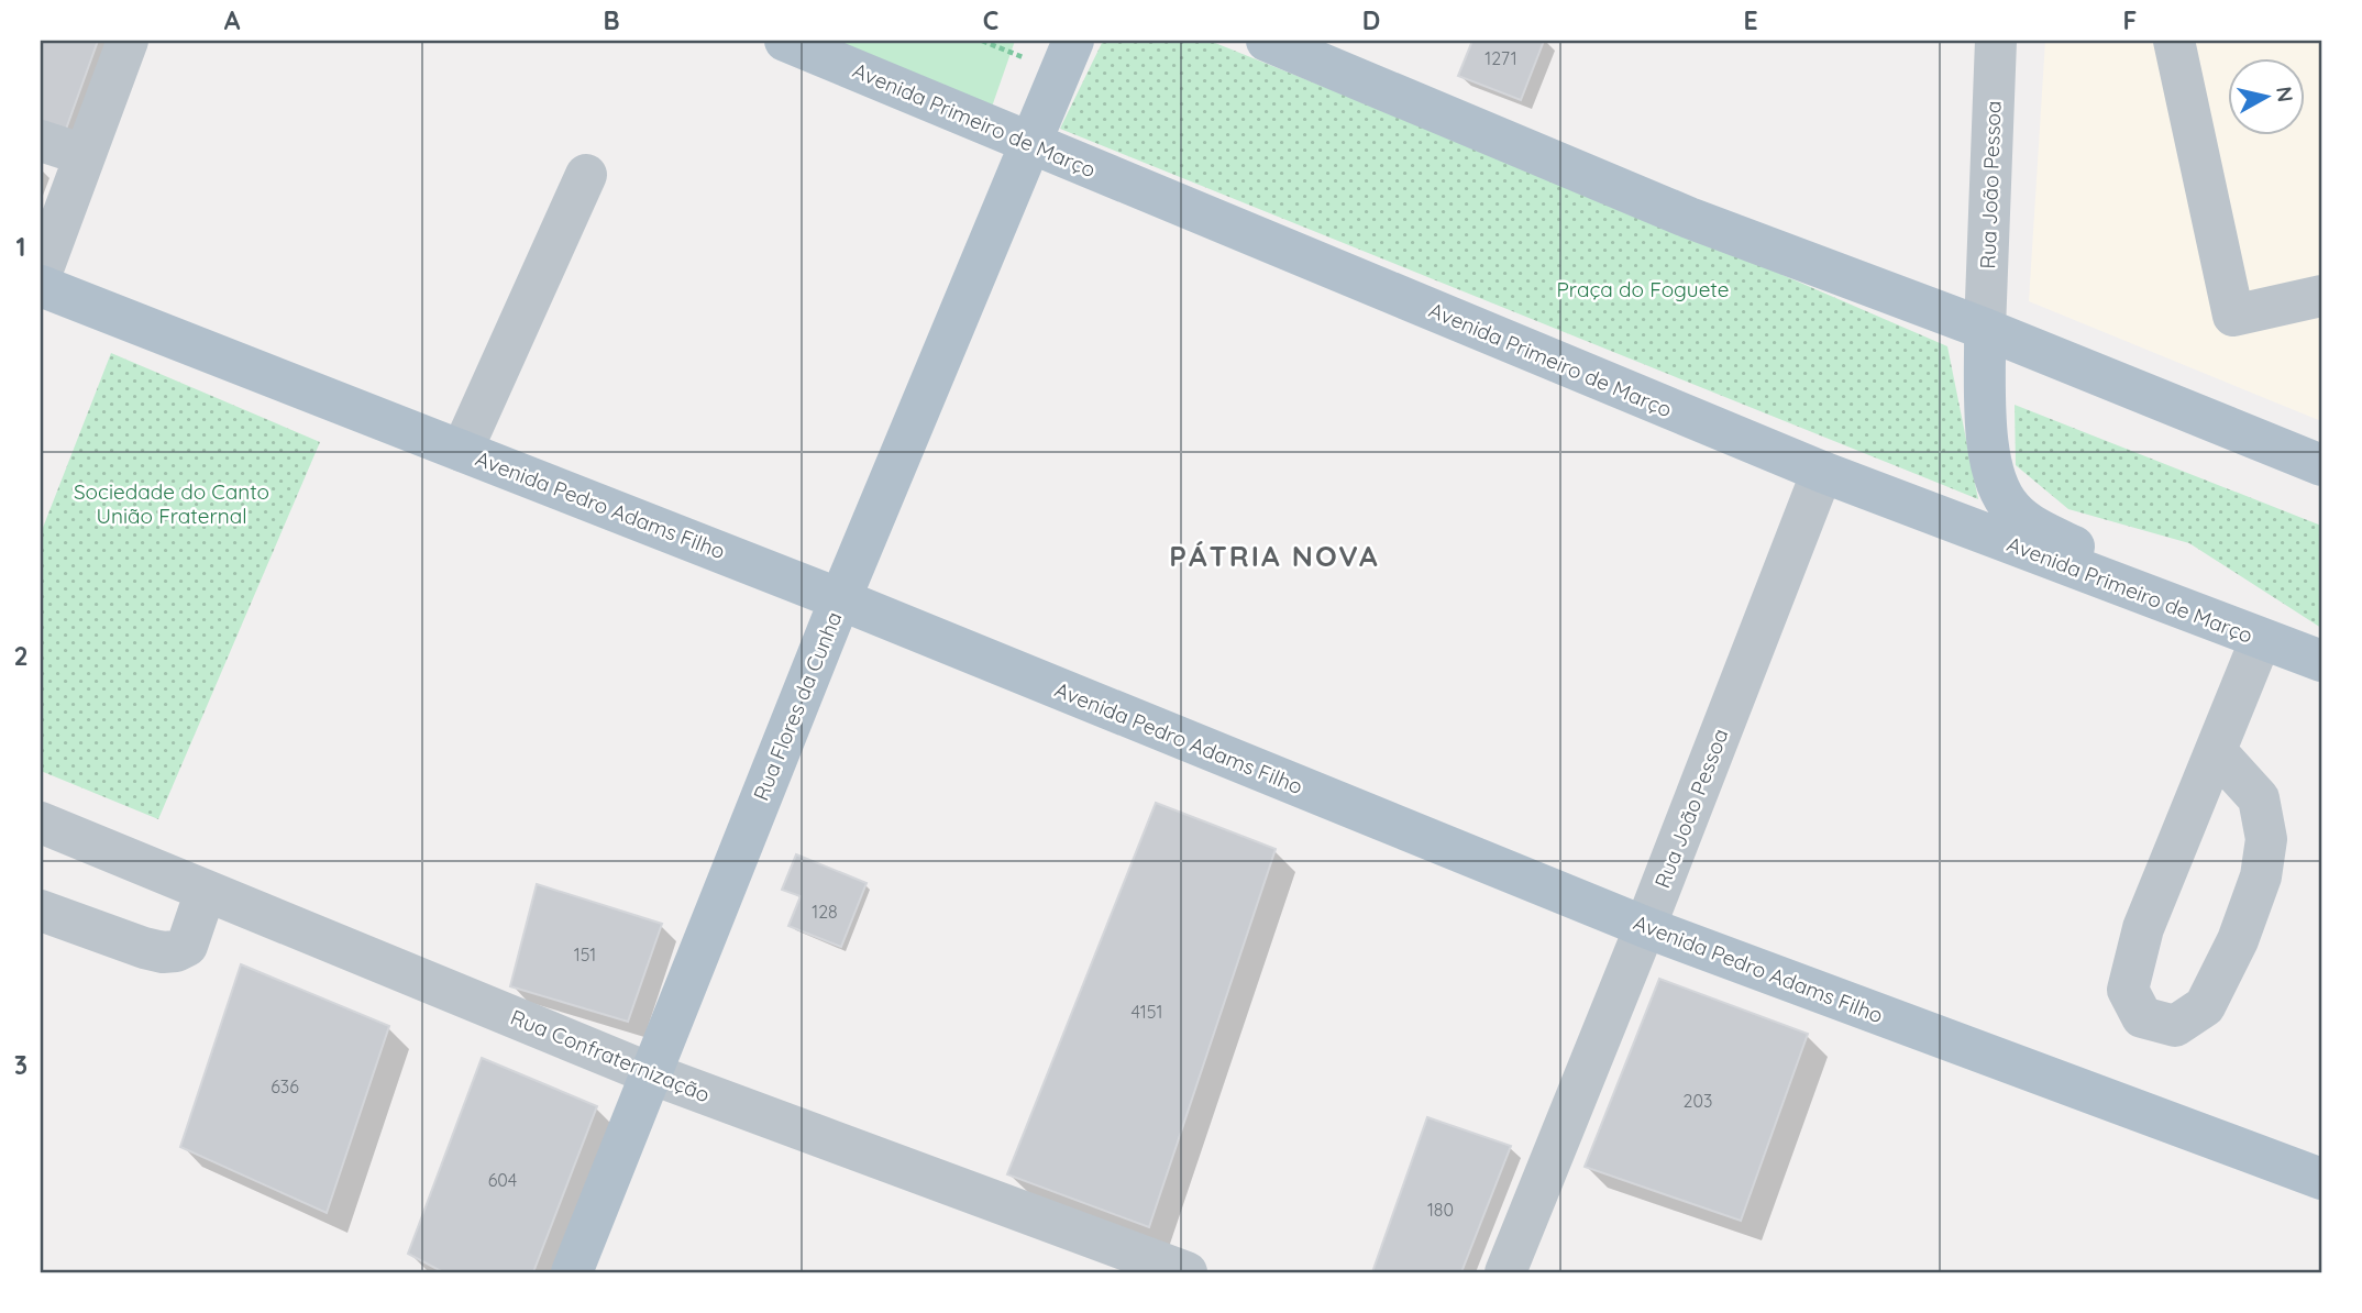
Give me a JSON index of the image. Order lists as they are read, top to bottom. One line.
{"streets":{"main road":["Avenida Primeiro de Março","Avenida Pedro Adams Filho","Rua Flores da Cunha"],"street":["Rua João Pessoa","Rua Confraternização"]},"crossings":[["Avenida Primeiro de Março","Rua João Pessoa"],["Avenida Primeiro de Março","Rua Flores da Cunha"],["Rua João Pessoa","Avenida Pedro Adams Filho"],["Avenida Pedro Adams Filho","Rua Flores da Cunha"],["Rua Flores da Cunha","Rua Confraternização"]],"districts":["PÁTRIA NOVA"],"parks":["Praça do Foguete","Sociedade do Canto União Fraternal"],"house_numbers":["1271","128","151","4151","636","203","604","180"],"north":"right","grid":{"columns":["A","B","C","D","E","F"],"rows":["1","2","3"]}}
